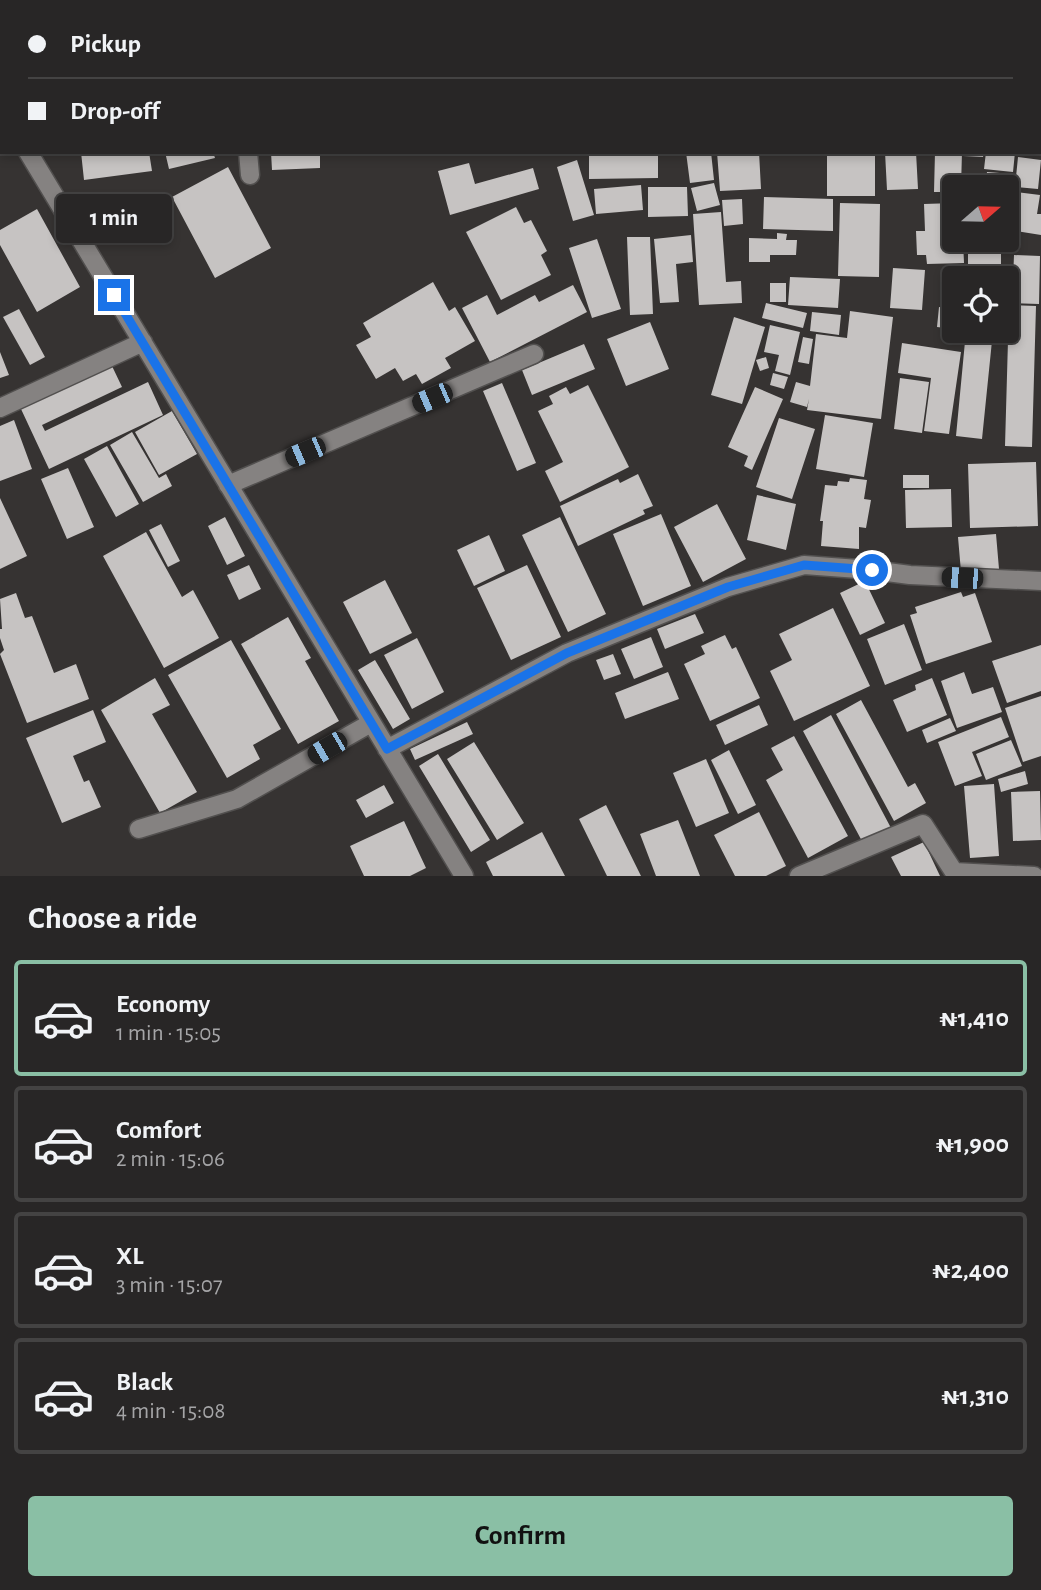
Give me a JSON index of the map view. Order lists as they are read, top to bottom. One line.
{"north":"right","page":{"banner":["Pickup","Drop-off"],"bubble":"1 min","heading":"Choose a ride","list":[{"name":"Economy","note":"1 min · 15:05","value":"₦1,410"},{"name":"Comfort","note":"2 min · 15:06","value":"₦1,900"},{"name":"XL","note":"3 min · 15:07","value":"₦2,400"},{"name":"Black","note":"4 min · 15:08","value":"₦1,310"}],"buttons":"Confirm"}}
